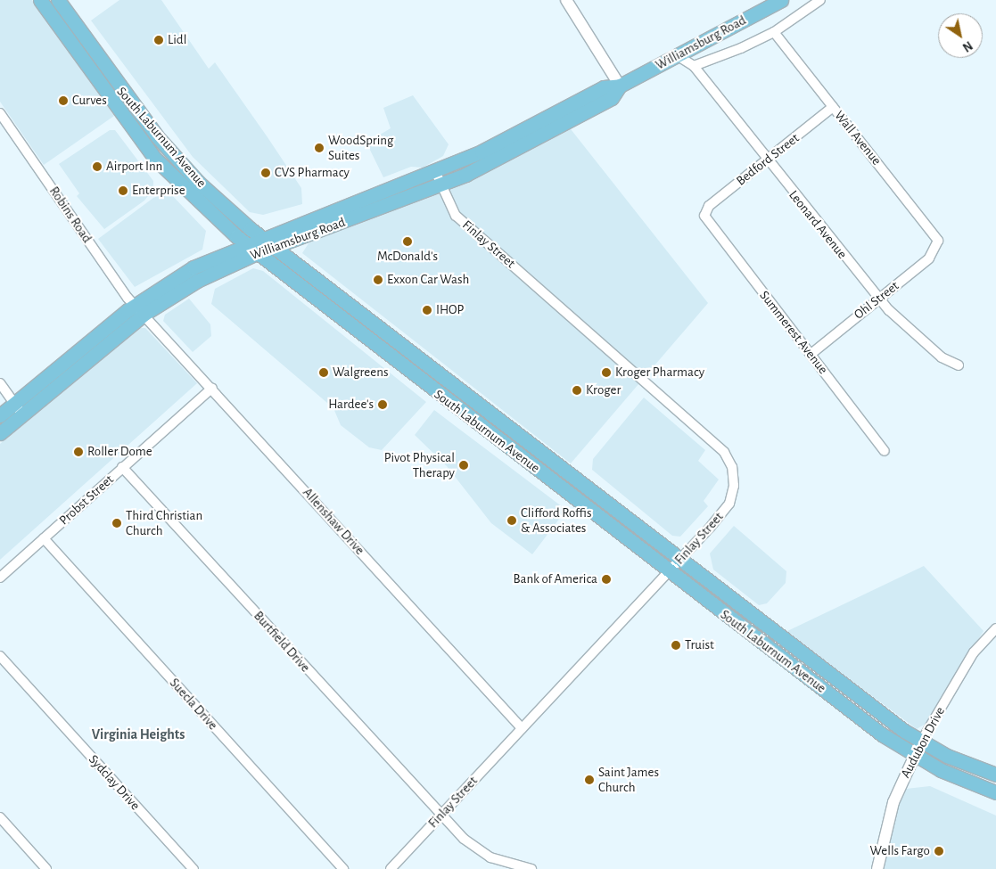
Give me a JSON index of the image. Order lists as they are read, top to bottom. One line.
{"streets":{"main road":["Williamsburg Road","South Laburnum Avenue"],"street":["Wall Avenue","Bedford Street","Robins Road","Leonard Avenue","Finlay Street","Ohl Street","Summerest Avenue","Probst Street","Allenshaw Drive","Burtfield Drive","Suecla Drive","Audubon Drive","Sydclay Drive"]},"crossings":[["Williamsburg Road","South Laburnum Avenue"],["Williamsburg Road","Robins Road"],["Williamsburg Road","Leonard Avenue"],["Williamsburg Road","Finlay Street"],["Williamsburg Road","Allenshaw Drive"],["South Laburnum Avenue","Finlay Street"],["South Laburnum Avenue","Audubon Drive"],["Wall Avenue","Bedford Street"],["Wall Avenue","Ohl Street"],["Bedford Street","Leonard Avenue"],["Bedford Street","Summerest Avenue"],["Robins Road","Allenshaw Drive"],["Leonard Avenue","Ohl Street"],["Finlay Street","Allenshaw Drive"],["Finlay Street","Burtfield Drive"],["Ohl Street","Summerest Avenue"],["Probst Street","Allenshaw Drive"],["Probst Street","Burtfield Drive"],["Probst Street","Suecla Drive"]],"districts":["Virginia Heights"],"places":["Lidl","Curves","WoodSpring Suites","Airport Inn","CVS Pharmacy","Enterprise","McDonald's","Exxon Car Wash","IHOP","Walgreens","Kroger Pharmacy","Kroger","Hardee's","Roller Dome","Pivot Physical Therapy","Clifford Roffis & Associates","Third Christian Church","Bank of America","Truist","Saint James Church","Wells Fargo"],"north":"bottom right"}
